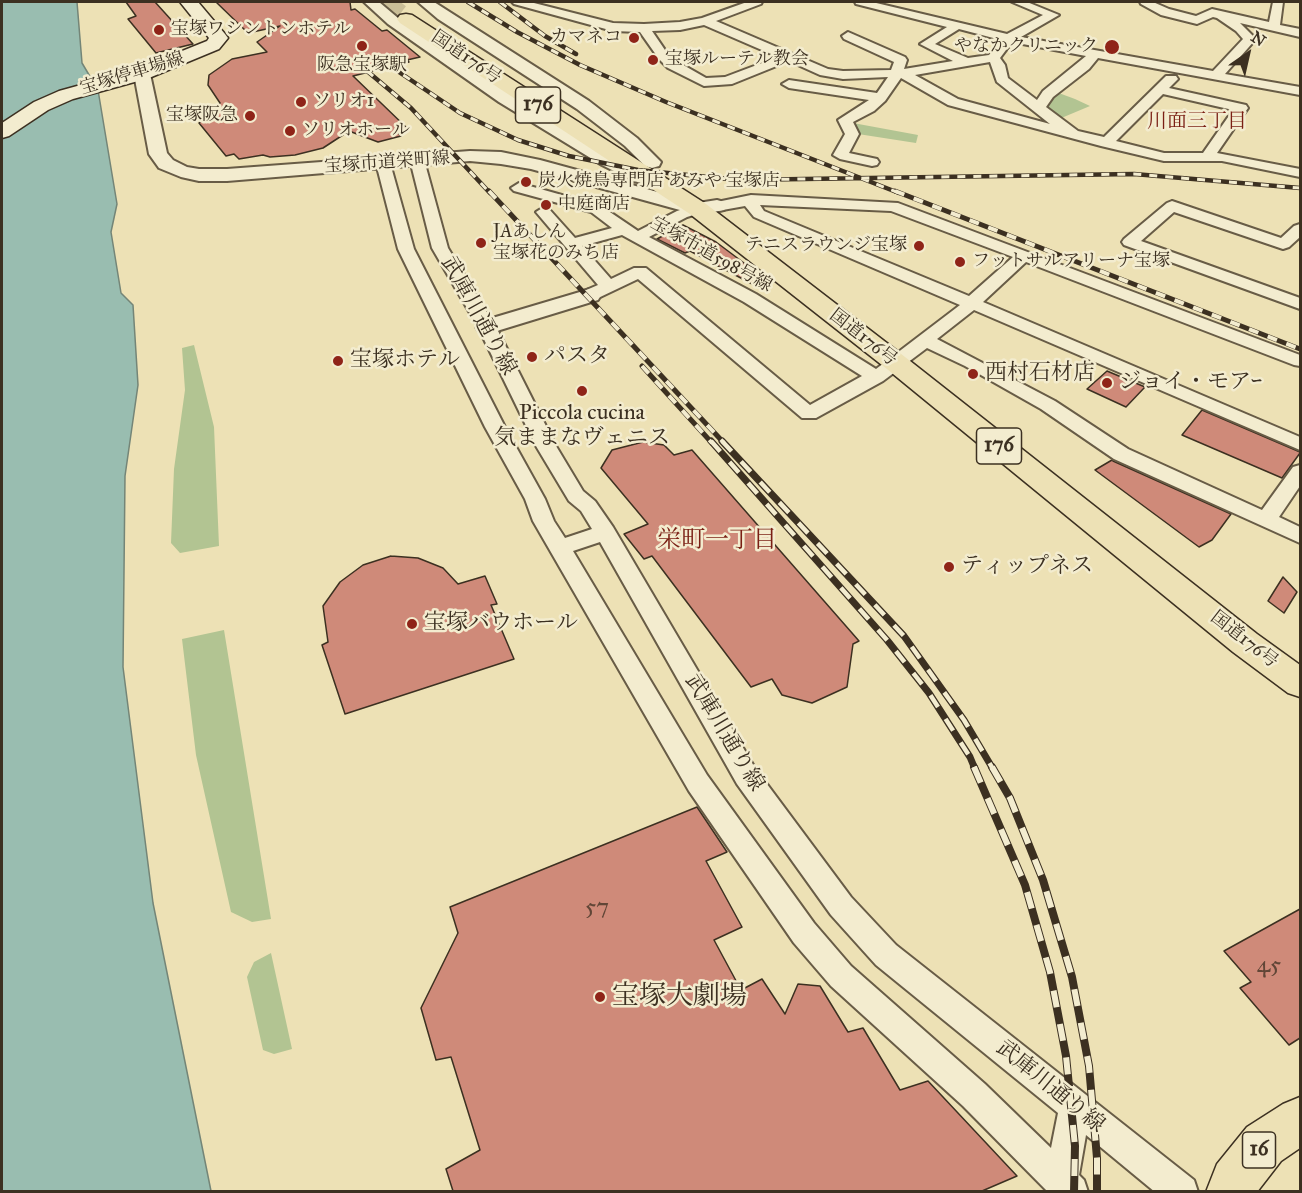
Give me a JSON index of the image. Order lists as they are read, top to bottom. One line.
{"streets":{"main road":["国道176号","宝塚停車場線","176","16"],"street":["宝塚市道栄町線","宝塚市道598号線","武庫川通り線"]},"crossings":[["国道176号","宝塚市道栄町線"],["国道176号","宝塚市道598号線"],["宝塚停車場線","宝塚市道栄町線"],["宝塚市道栄町線","武庫川通り線"]],"districts":["川面三丁目","栄町一丁目"],"places":["宝塚ワシントンホテル","カマネコ","阪急宝塚駅","やなかクリニック","宝塚ルーテル教会","ソリオ1","宝塚阪急","ソリオホール","炭火焼鳥専門店 あみや 宝塚店","中庭商店","JAあしん 宝塚花のみち店","テニスラウンジ宝塚","フットサルアリーナ宝塚","パスタ","宝塚ホテル","西村石材店","ジョイ・モアｰ","Piccola cucina 気ままなヴェニス","ティップネス","宝塚バウホール","宝塚大劇場"],"house_numbers":["57","45"],"north":"top right"}
